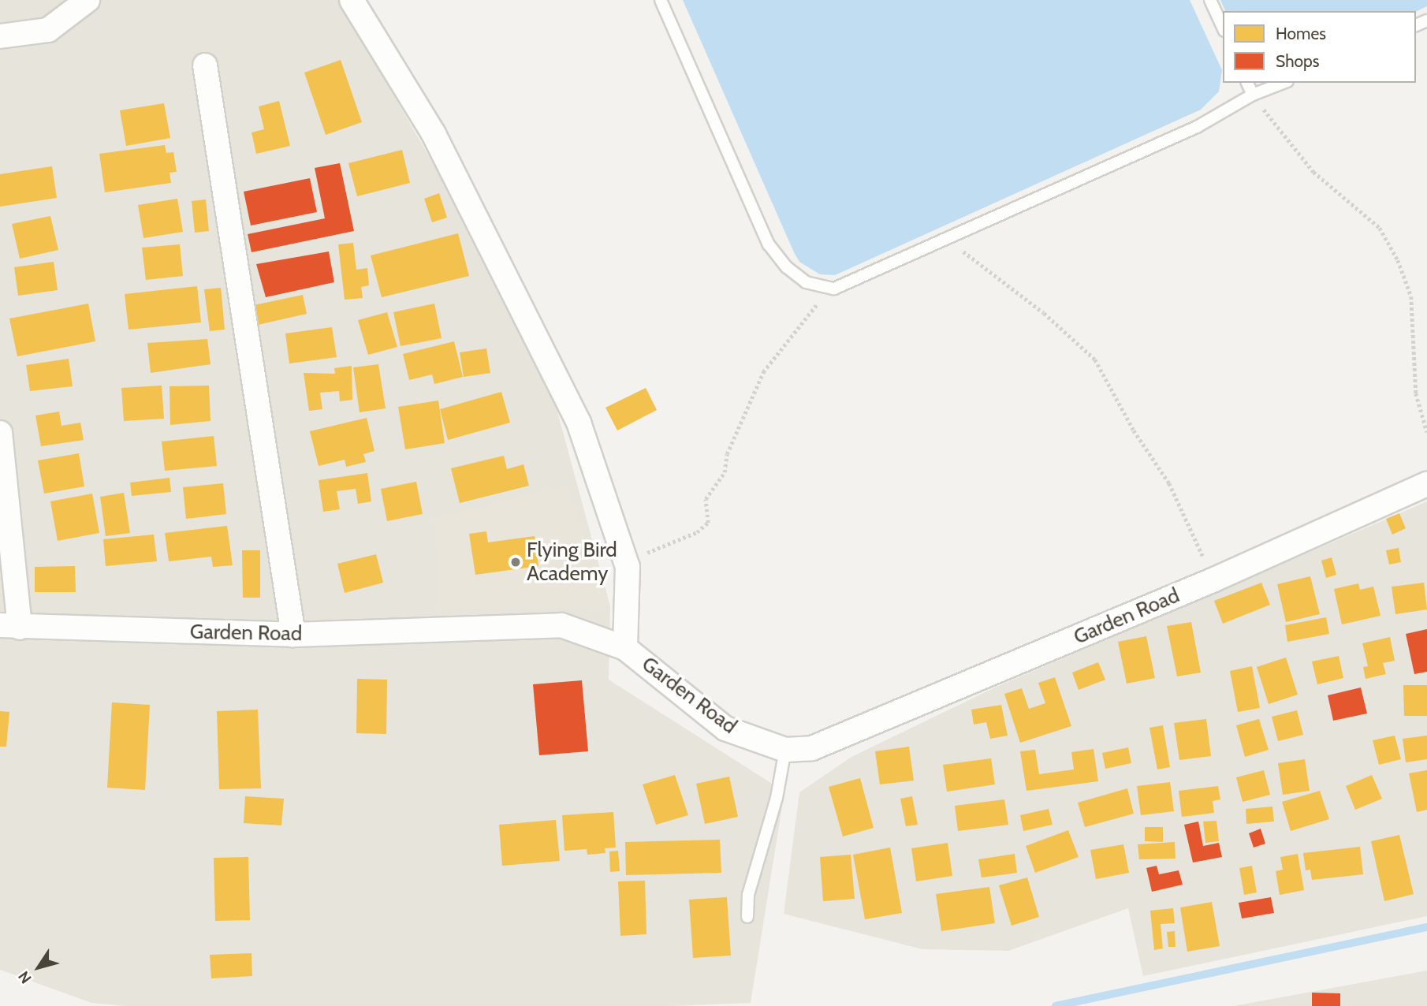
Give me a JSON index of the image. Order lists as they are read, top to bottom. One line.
{"streets":{"street":["Garden Road"]},"places":["Flying Bird Academy"],"legend":["Homes","Shops"],"north":"bottom left"}
